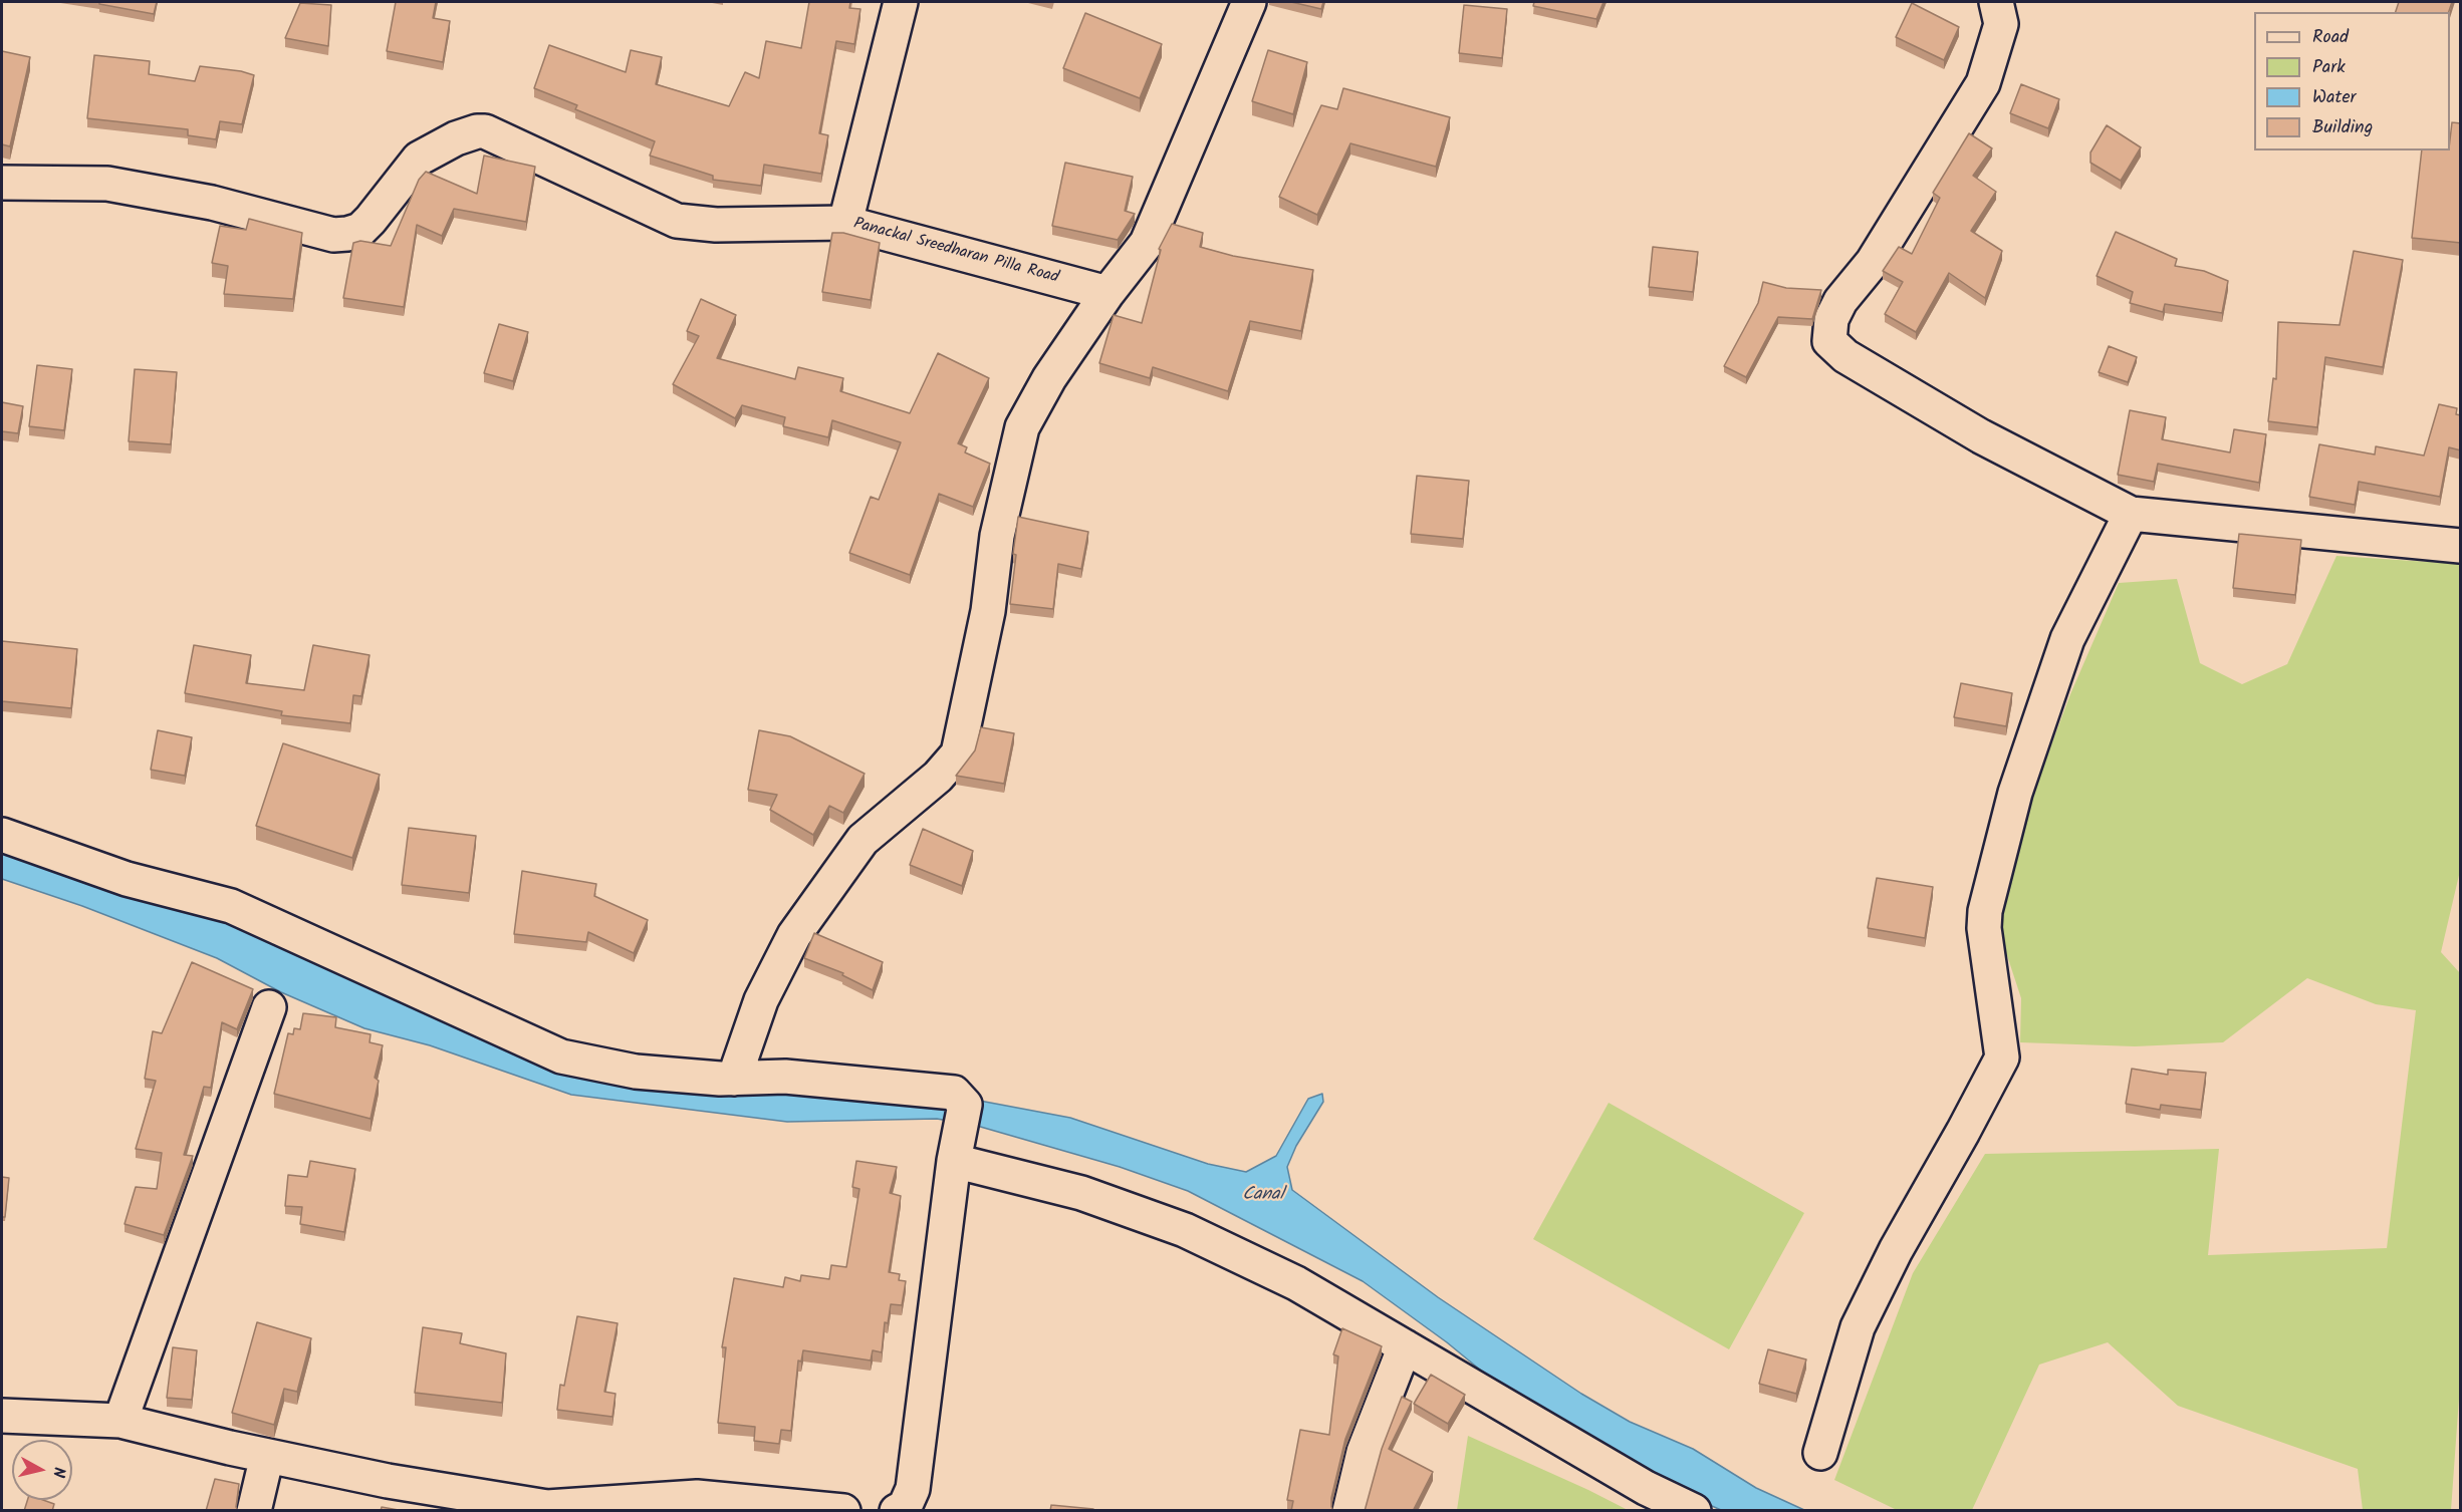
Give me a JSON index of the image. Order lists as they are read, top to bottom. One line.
{"streets":{"street":["Panackal Sreedharan Pilla Road"]},"water":["Canal"],"legend":["Road","Park","Water","Building"],"north":"right"}
